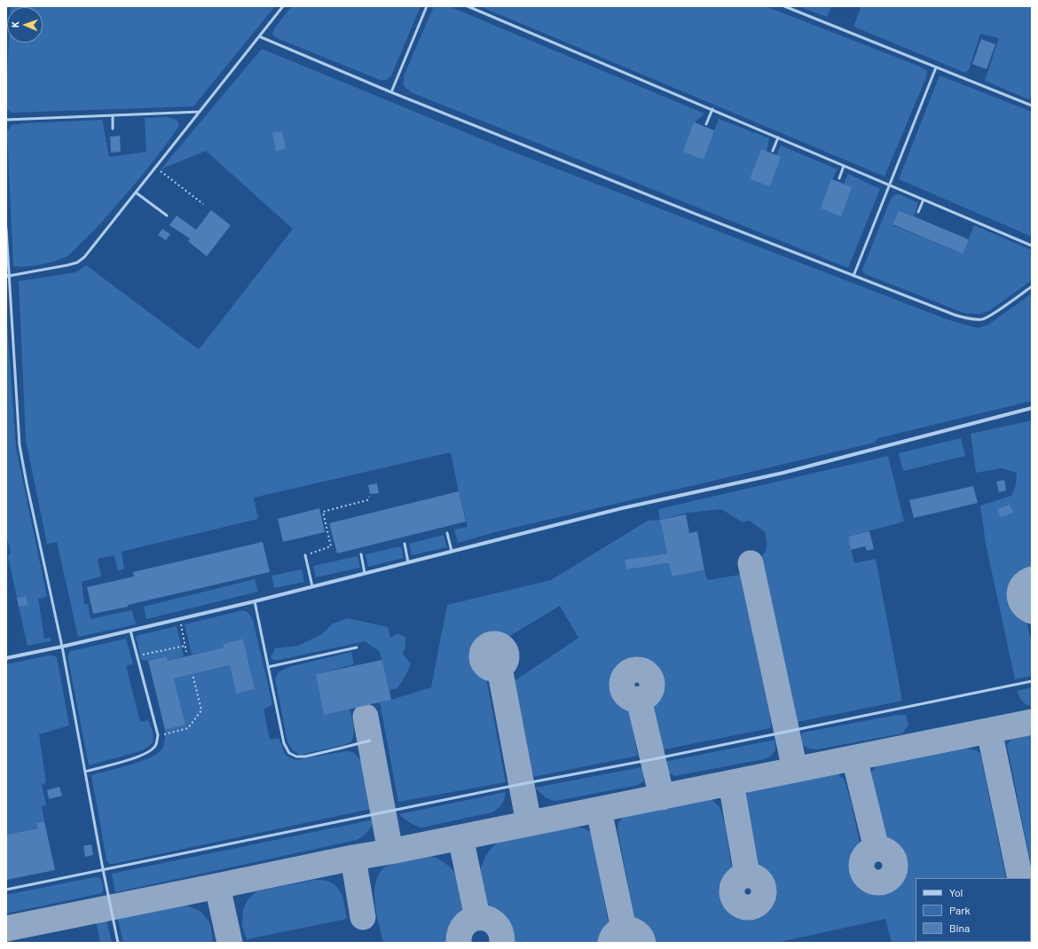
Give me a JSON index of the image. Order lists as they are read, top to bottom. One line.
{"legend":["Yol","Park","Bina"],"north":"left"}
